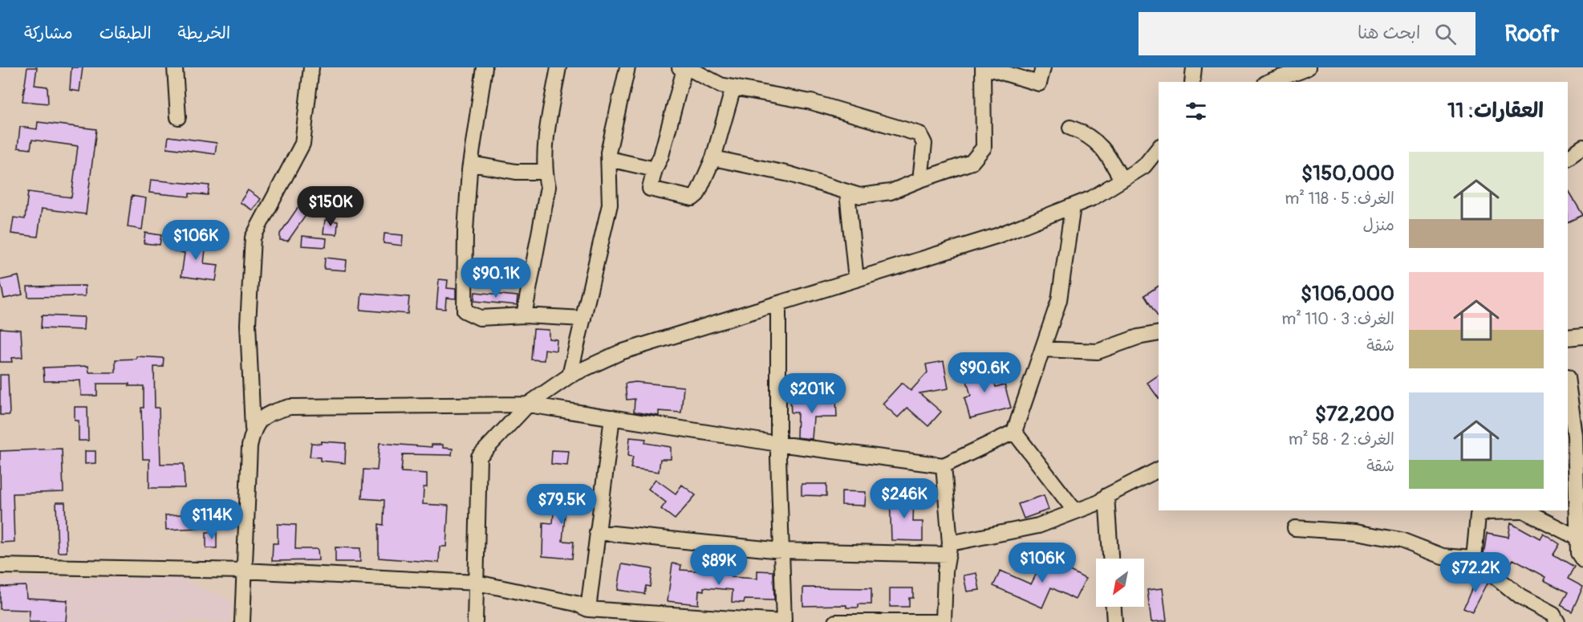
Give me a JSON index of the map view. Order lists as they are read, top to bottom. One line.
{"north":"bottom left","page":{"header":"Roofr","search":"ابحث هنا","nav":["الخريطة","الطبقات","مشاركة"],"heading":"العقارات: 11","list":[{"name":"$150,000","note":"الغرف: 5 · 118 m² · منزل"},{"name":"$106,000","note":"الغرف: 3 · 110 m² · شقة"},{"name":"$72,200","note":"الغرف: 2 · 58 m² · شقة"}],"price":["$150K","$106K","$90.1K","$90.6K","$201K","$246K","$79.5K","$114K","$106K","$89K","$72.2K"]}}
